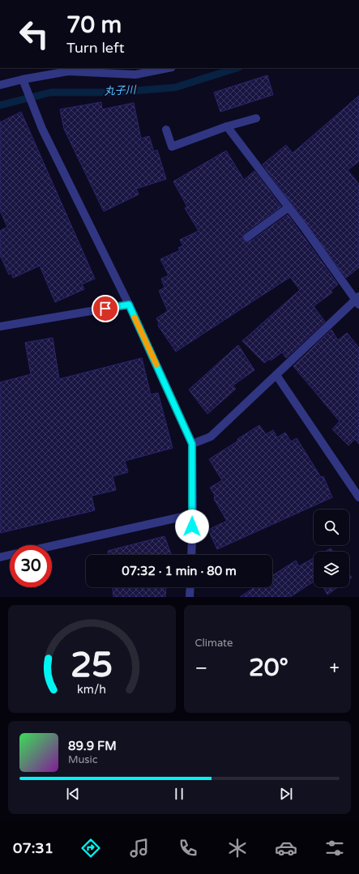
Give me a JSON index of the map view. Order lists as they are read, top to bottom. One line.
{"water":["丸子川"],"page":{"turn":["70 m","Turn left"],"limit":"30","trip":"07:32 · 1 min · 80 m","tile":"Climate","heat":["−","20°","+"],"song":["89.9 FM","Music"],"tabs":"07:31","gauge":["25","km/h"]}}
